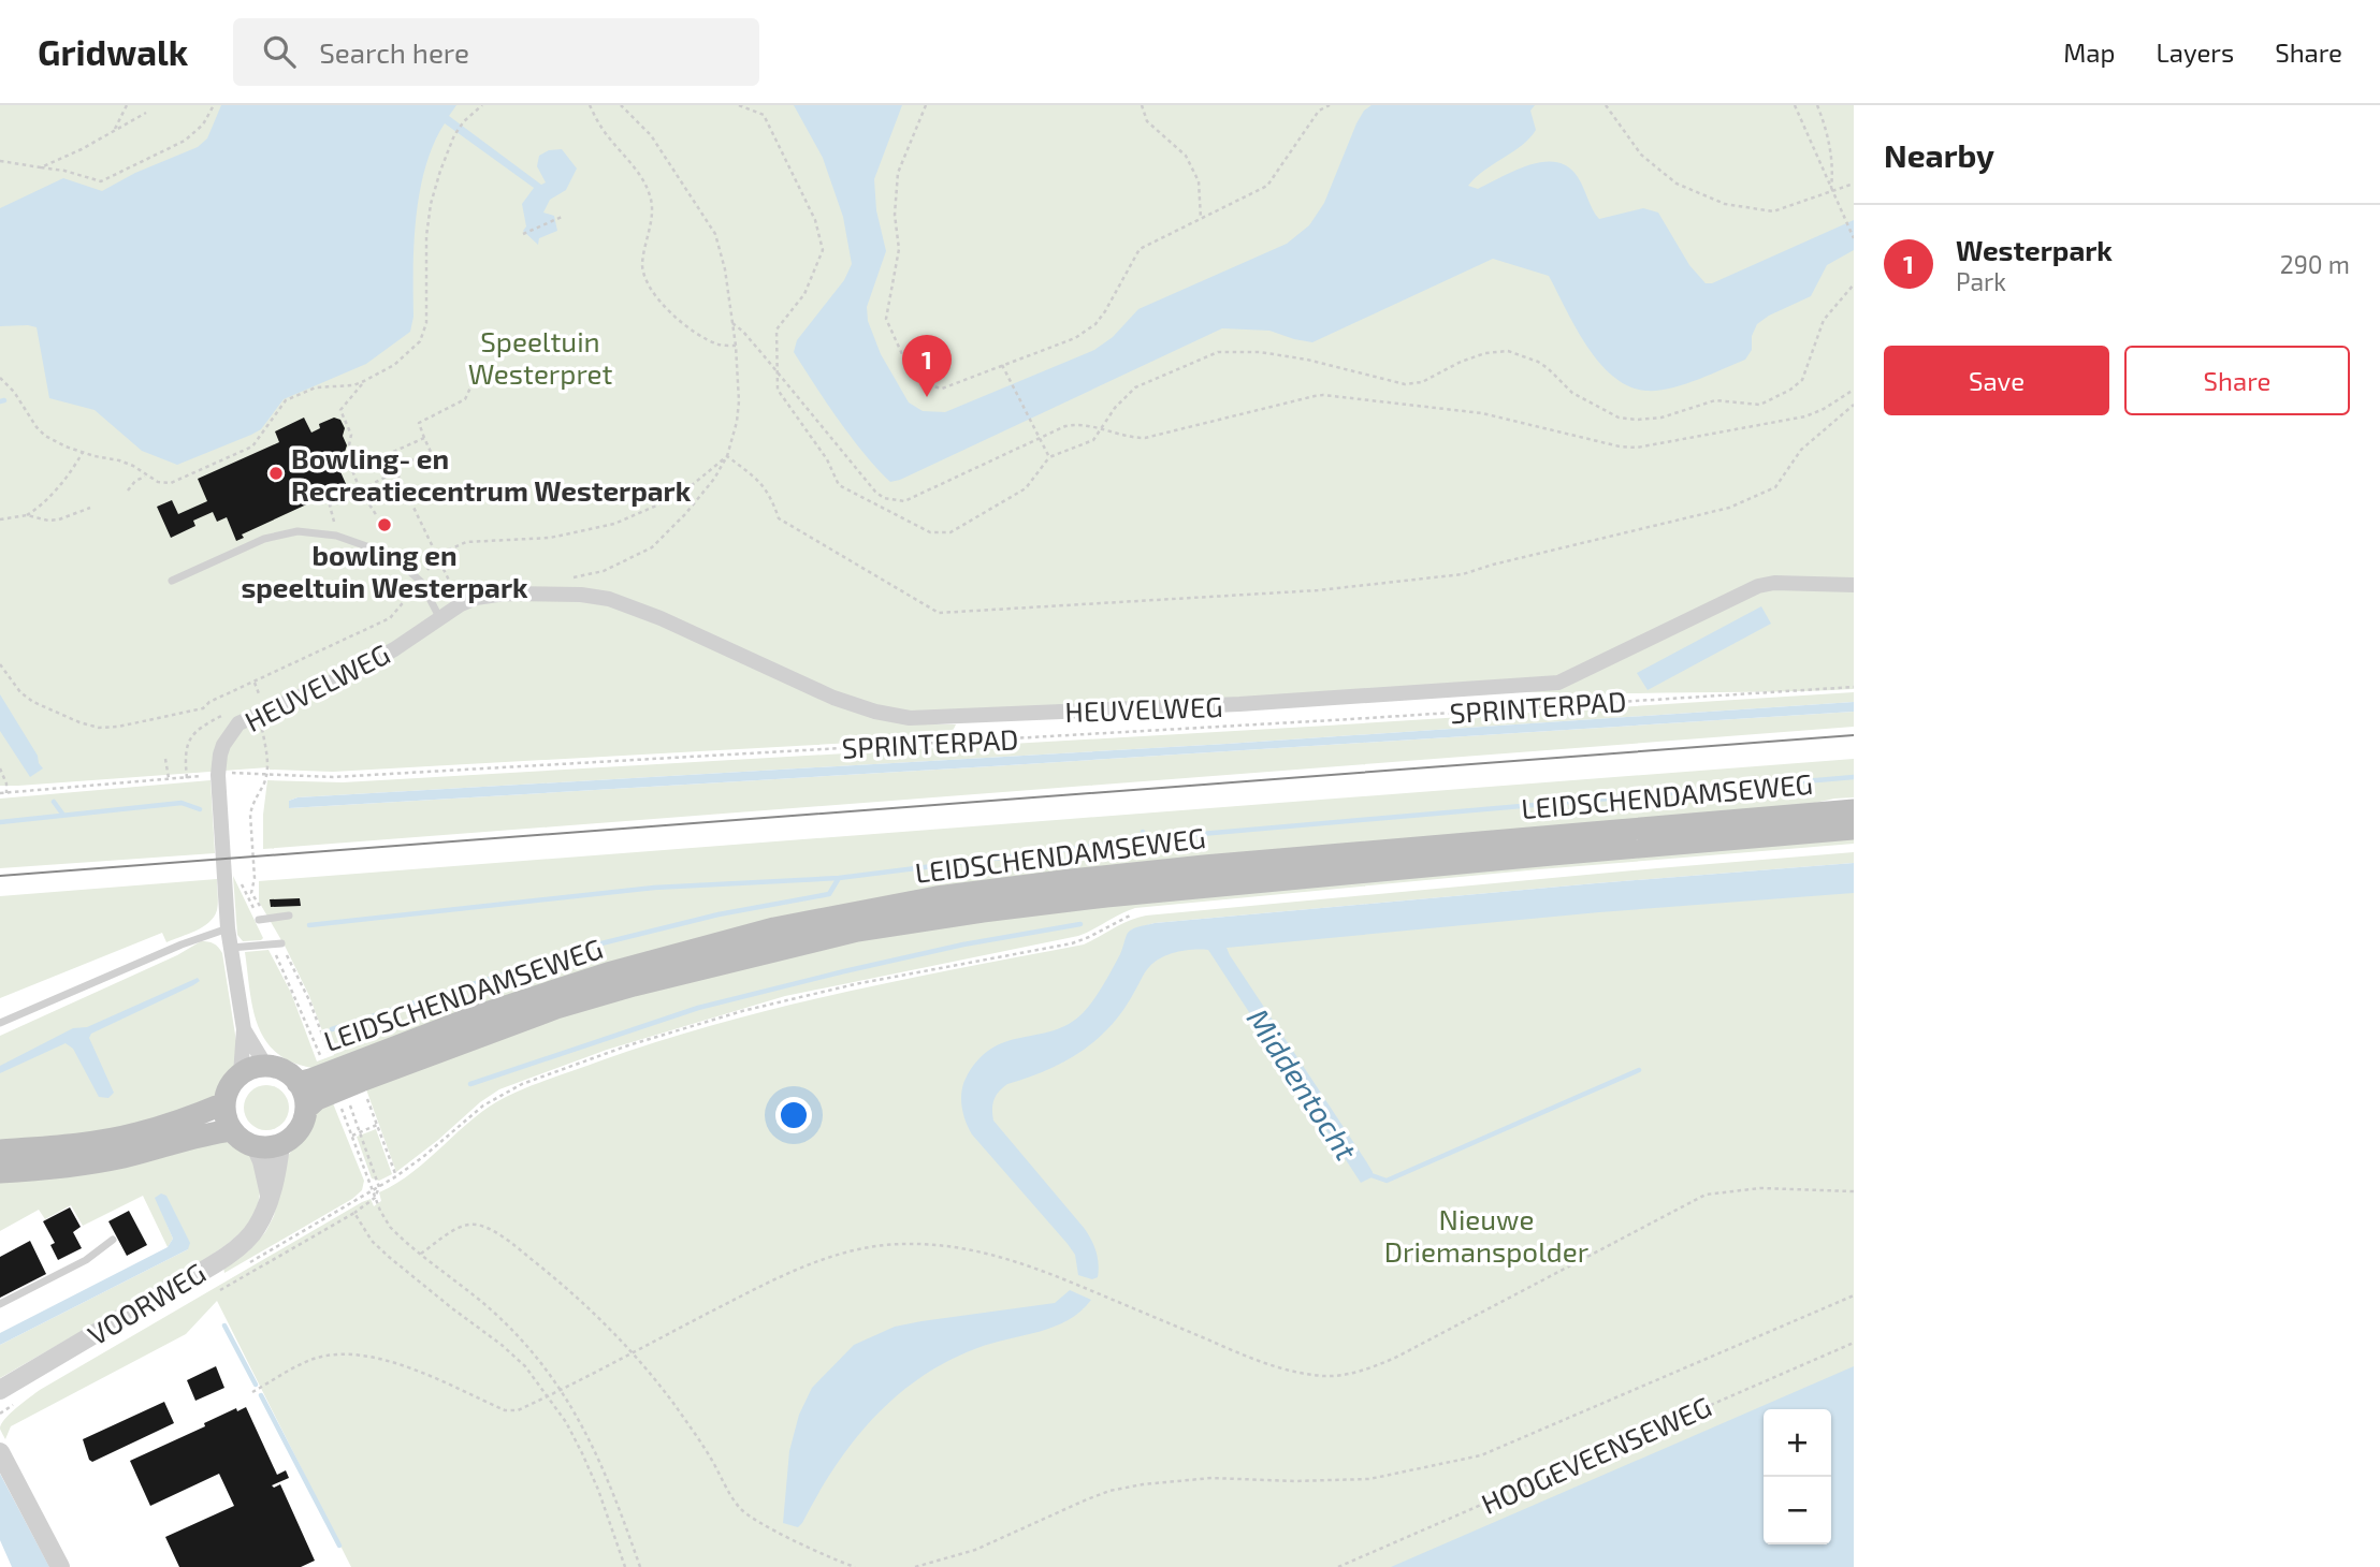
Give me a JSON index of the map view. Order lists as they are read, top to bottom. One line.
{"streets":{"main road":["LEIDSCHENDAMSEWEG"],"street":["HEUVELWEG","VOORWEG"],"path":["SPRINTERPAD","HOOGEVEENSEWEG"]},"crossings":[["HEUVELWEG","SPRINTERPAD"],["LEIDSCHENDAMSEWEG","VOORWEG"]],"water":["Middentocht"],"parks":["Speeltuin Westerpret","Nieuwe Driemanspolder"],"places":["Bowling- en Recreatiecentrum Westerpark","bowling en speeltuin Westerpark"],"page":{"header":"Gridwalk","search":"Search here","nav":["Map","Layers","Share"],"heading":"Nearby","list":[{"mark":"1","name":"Westerpark","note":"Park","value":"290 m"}],"buttons":["Save","Share"],"pins":"1","map_buttons":["+","−"]}}
